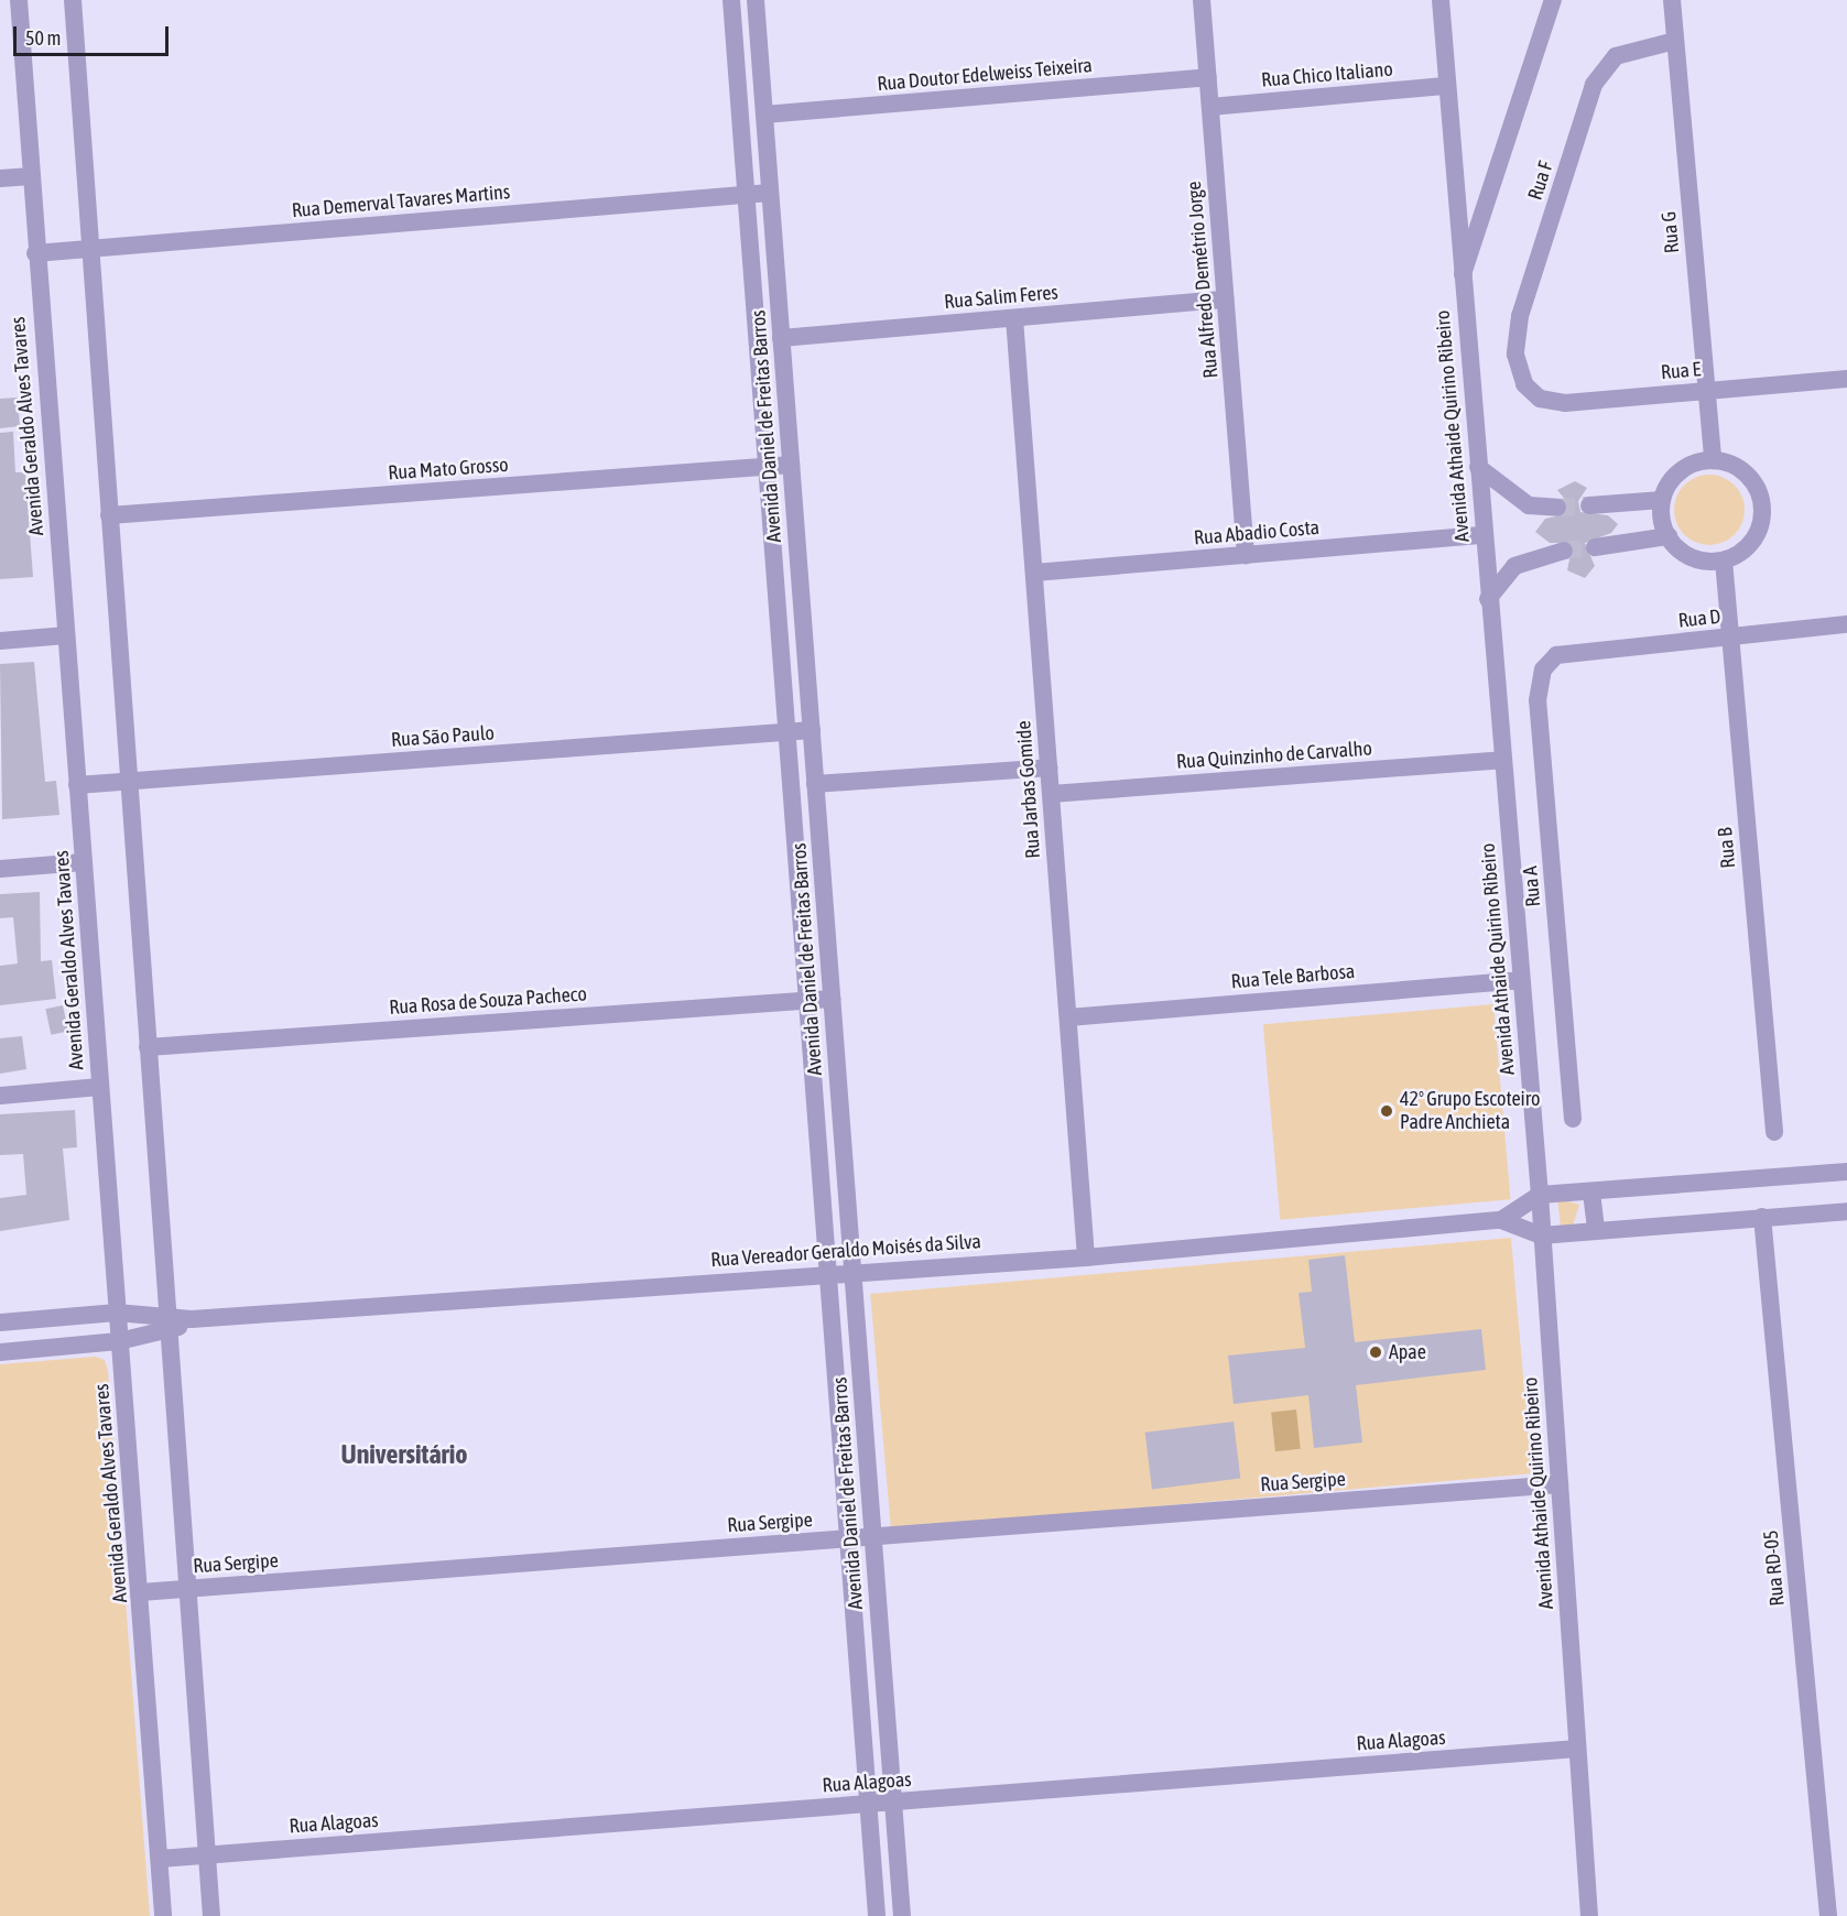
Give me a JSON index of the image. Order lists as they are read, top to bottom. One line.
{"streets":{"street":["Rua Doutor Edelweiss Teixeira","Rua Chico Italiano","Rua F","Rua Demerval Tavares Martins","Rua G","Rua Alfredo Demétrio Jorge","Rua Salim Feres","Rua E","Avenida Geraldo Alves Tavares","Avenida Daniel de Freitas Barros","Avenida Athaide Quirino Ribeiro","Rua Mato Grosso","Rua Abadio Costa","Rua D","Rua São Paulo","Rua Quinzinho de Carvalho","Rua Jarbas Gomide","Rua B","Rua A","Rua Tele Barbosa","Rua Rosa de Souza Pacheco","Rua Vereador Geraldo Moisés da Silva","Rua Sergipe","Rua RD-05","Rua Alagoas"]},"crossings":[["Rua Doutor Edelweiss Teixeira","Rua Alfredo Demétrio Jorge"],["Rua Doutor Edelweiss Teixeira","Avenida Daniel de Freitas Barros"],["Rua Chico Italiano","Rua Alfredo Demétrio Jorge"],["Rua Chico Italiano","Avenida Athaide Quirino Ribeiro"],["Rua F","Rua G"],["Rua F","Rua E"],["Rua Demerval Tavares Martins","Avenida Geraldo Alves Tavares"],["Rua Demerval Tavares Martins","Avenida Daniel de Freitas Barros"],["Rua G","Rua E"],["Rua G","Rua B"],["Rua Alfredo Demétrio Jorge","Rua Salim Feres"],["Rua Alfredo Demétrio Jorge","Rua Abadio Costa"],["Rua Salim Feres","Avenida Daniel de Freitas Barros"],["Rua Salim Feres","Rua Jarbas Gomide"],["Avenida Geraldo Alves Tavares","Rua São Paulo"],["Avenida Geraldo Alves Tavares","Rua Vereador Geraldo Moisés da Silva"],["Avenida Geraldo Alves Tavares","Rua Sergipe"],["Avenida Geraldo Alves Tavares","Rua Alagoas"],["Avenida Daniel de Freitas Barros","Rua Mato Grosso"],["Avenida Daniel de Freitas Barros","Rua São Paulo"],["Avenida Daniel de Freitas Barros","Rua Rosa de Souza Pacheco"],["Avenida Daniel de Freitas Barros","Rua Vereador Geraldo Moisés da Silva"],["Avenida Daniel de Freitas Barros","Rua Sergipe"],["Avenida Daniel de Freitas Barros","Rua Alagoas"],["Avenida Athaide Quirino Ribeiro","Rua Abadio Costa"],["Avenida Athaide Quirino Ribeiro","Rua Quinzinho de Carvalho"],["Avenida Athaide Quirino Ribeiro","Rua Tele Barbosa"],["Avenida Athaide Quirino Ribeiro","Rua Vereador Geraldo Moisés da Silva"],["Avenida Athaide Quirino Ribeiro","Rua Sergipe"],["Avenida Athaide Quirino Ribeiro","Rua Alagoas"],["Rua Abadio Costa","Rua Jarbas Gomide"],["Rua D","Rua B"],["Rua D","Rua A"],["Rua Quinzinho de Carvalho","Rua Jarbas Gomide"],["Rua Jarbas Gomide","Rua Tele Barbosa"],["Rua Jarbas Gomide","Rua Vereador Geraldo Moisés da Silva"]],"districts":["Universitário"],"places":["42º Grupo Escoteiro Padre Anchieta","Apae"],"scale_bar":"50 m"}
